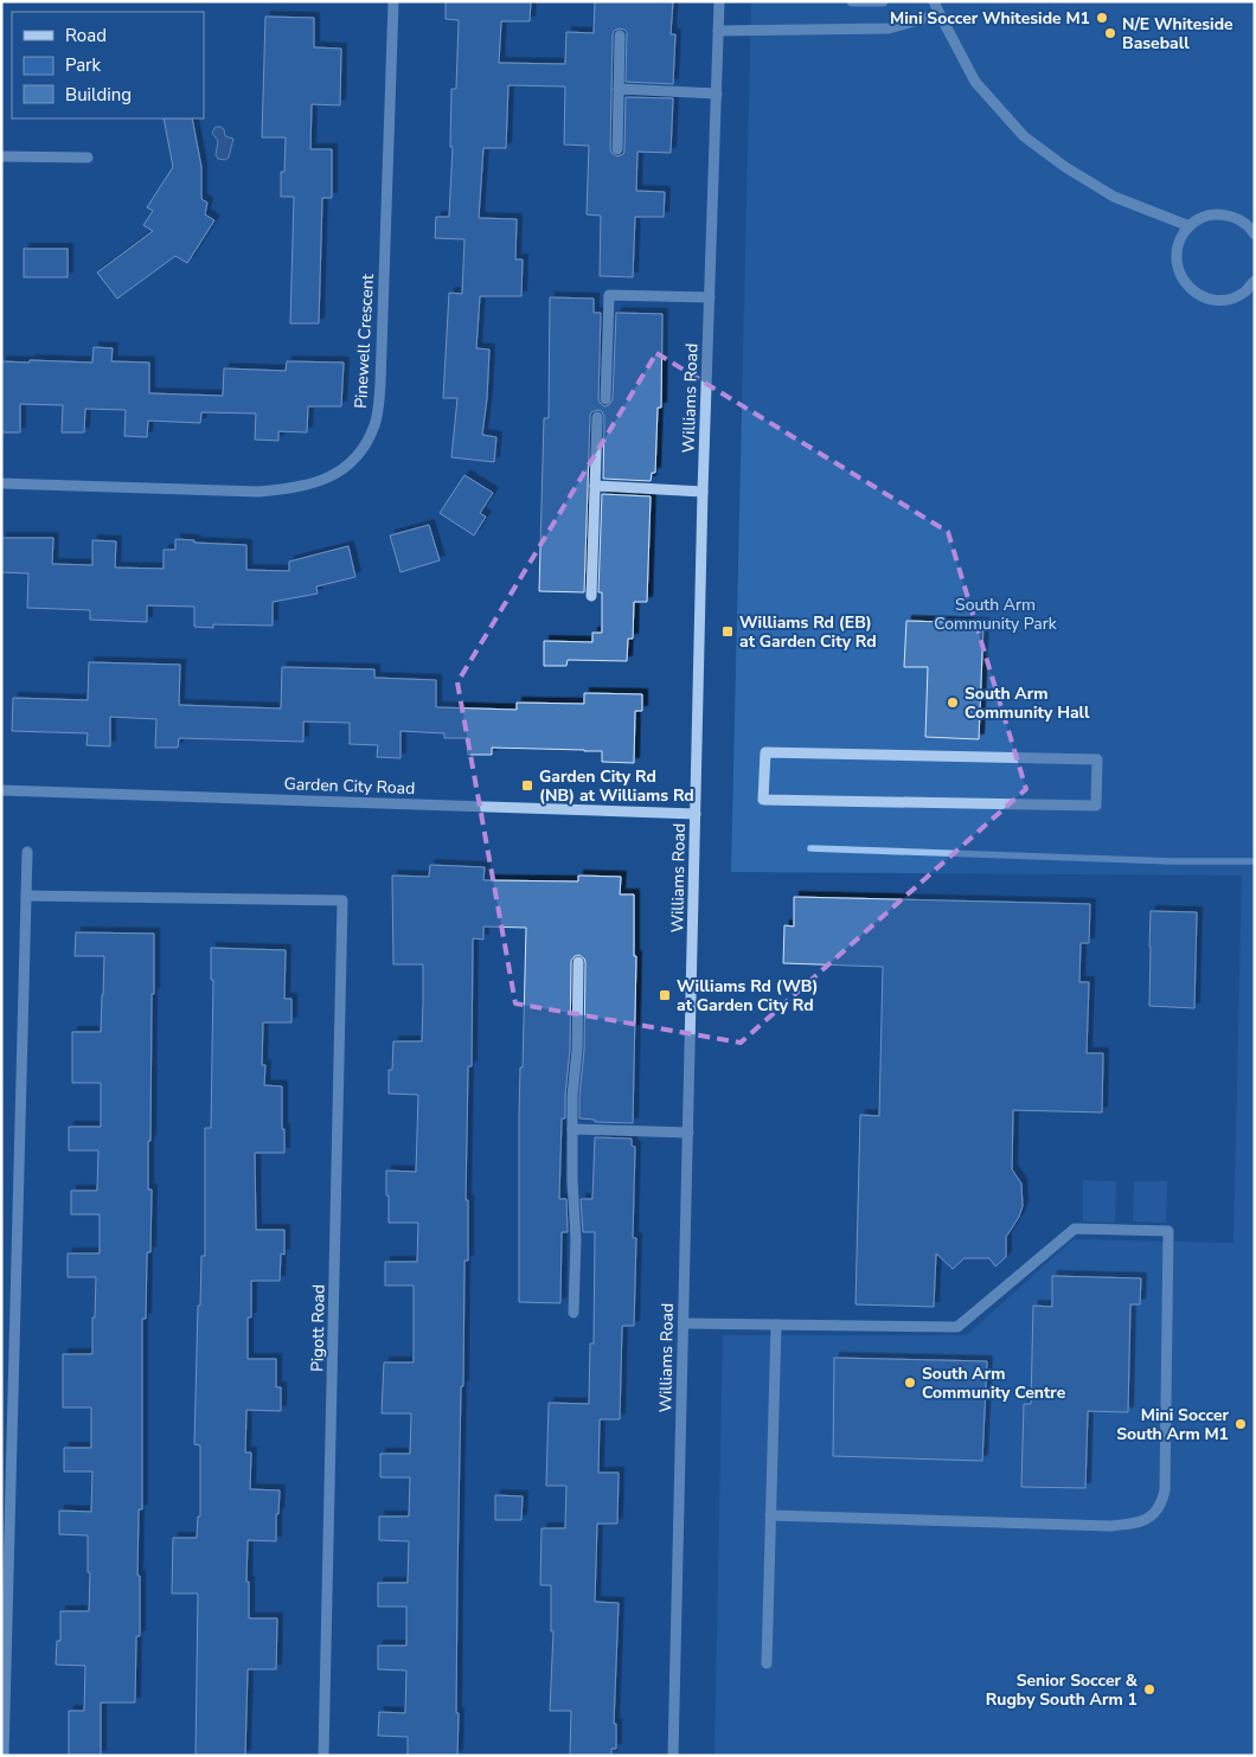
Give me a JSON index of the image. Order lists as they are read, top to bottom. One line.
{"streets":{"street":["Pinewell Crescent","Williams Road","Garden City Road","Pigott Road"]},"crossings":[["Williams Road","Garden City Road"]],"parks":["South Arm Community Park"],"places":{"other":["Mini Soccer Whiteside M1","N/E Whiteside Baseball","South Arm Community Hall","South Arm Community Centre","Mini Soccer South Arm M1","Senior Soccer & Rugby South Arm 1"],"transit":["Williams Rd (EB) at Garden City Rd","Garden City Rd (NB) at Williams Rd","Williams Rd (WB) at Garden City Rd"]},"legend":["Road","Park","Building"]}
